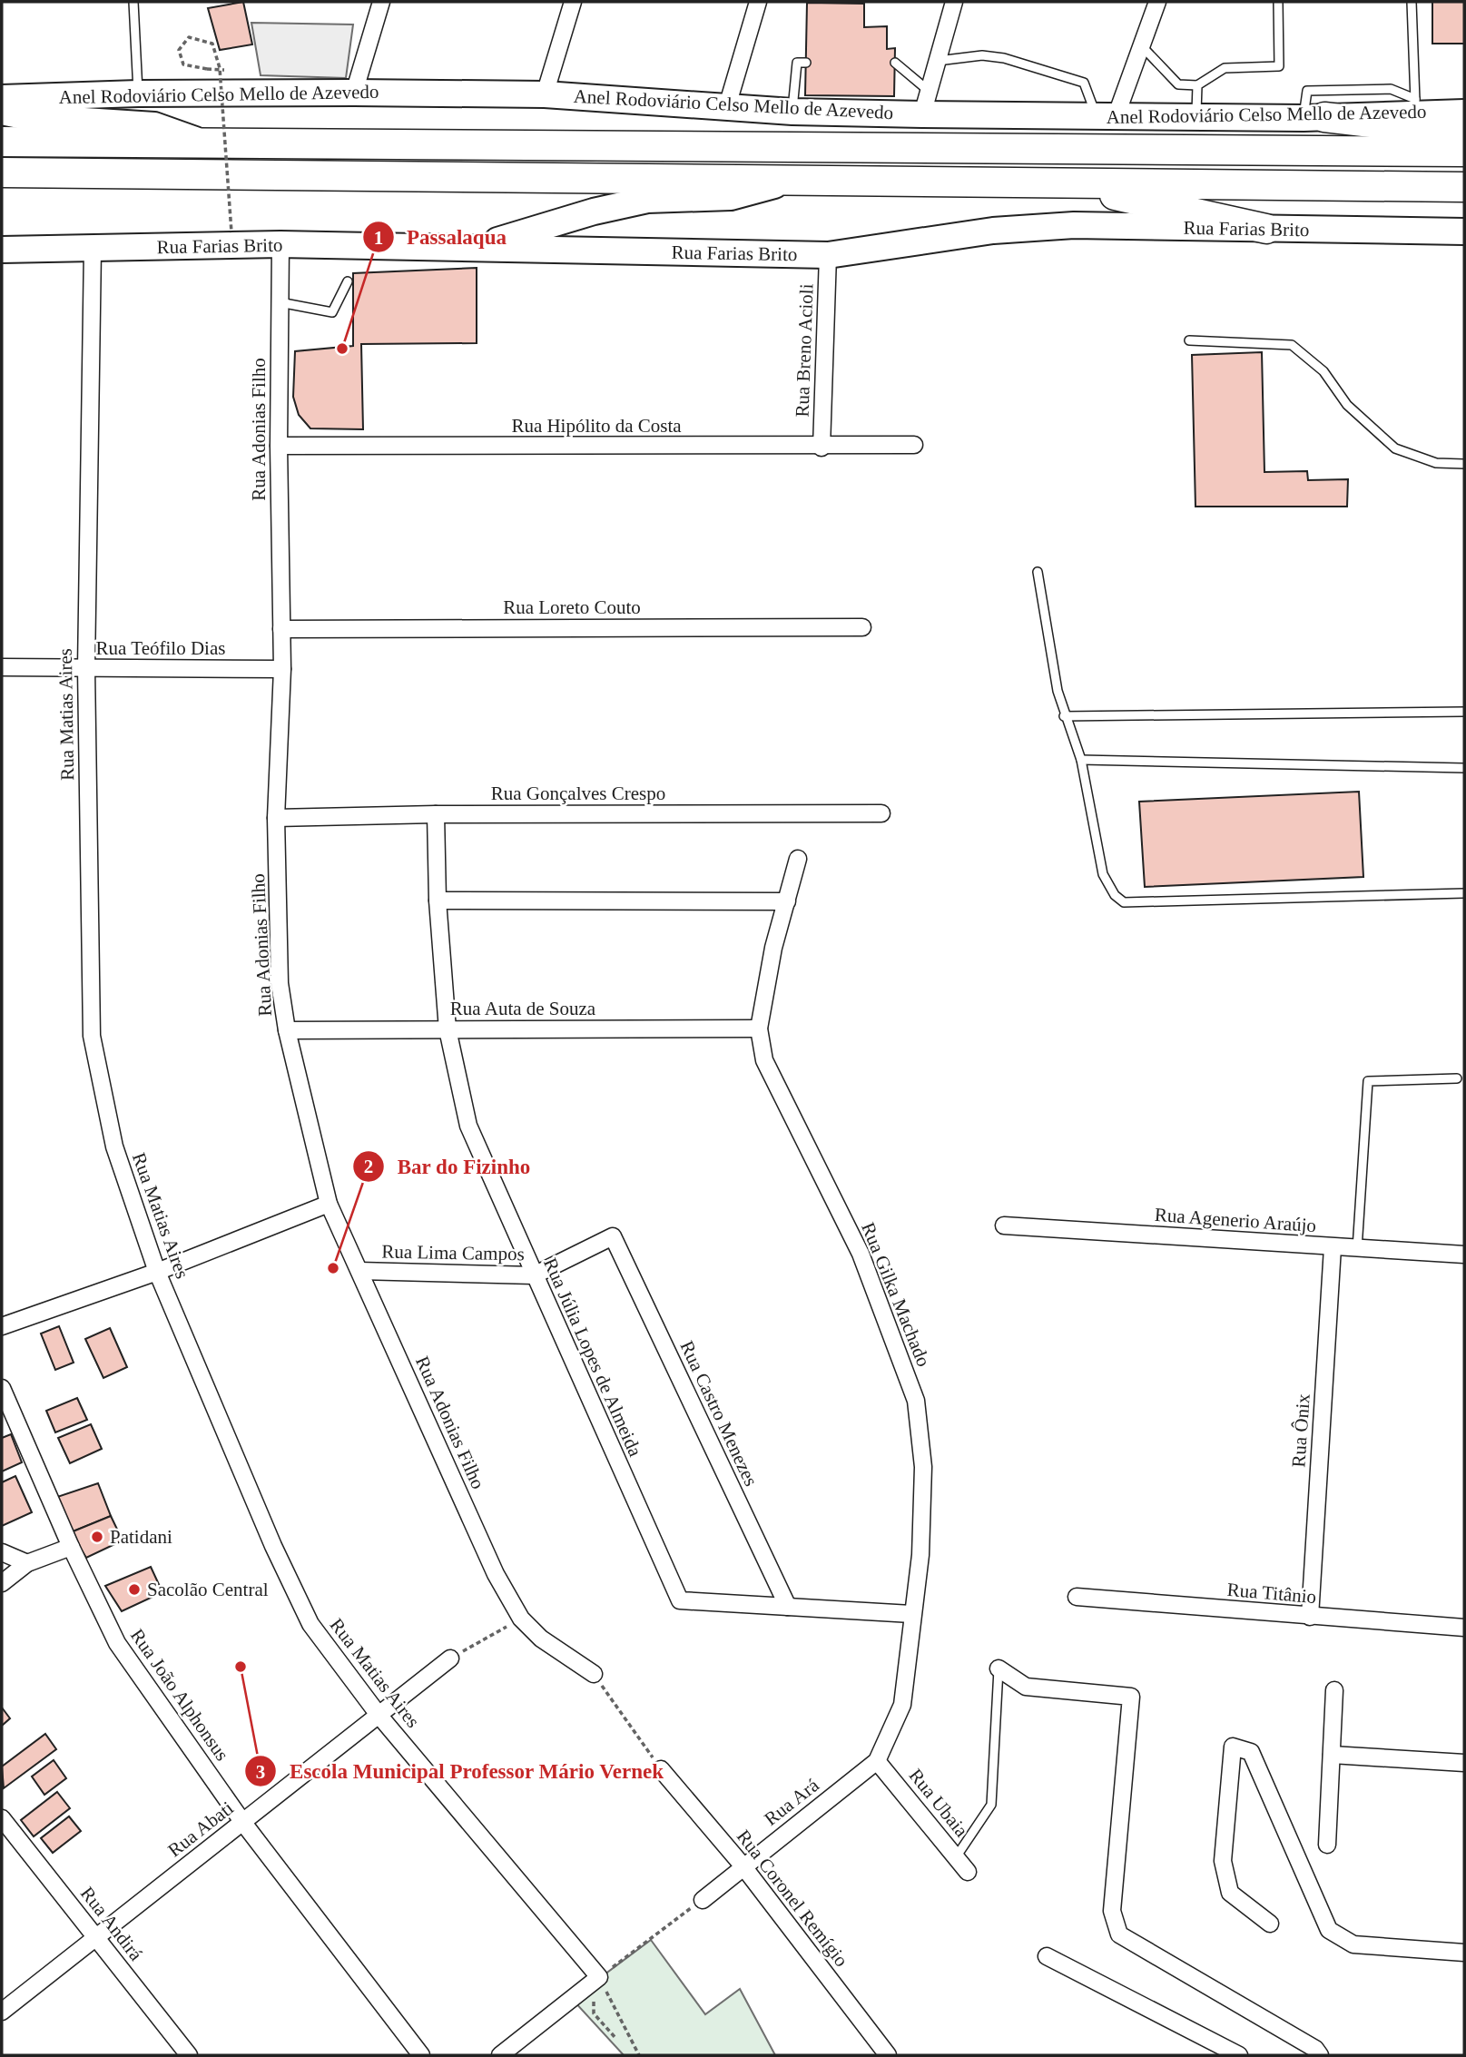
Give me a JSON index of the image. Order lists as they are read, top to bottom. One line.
{"streets":{"highway":["Anel Rodoviário Celso Mello de Azevedo"],"main road":["Rua Farias Brito"],"street":["Rua Breno Acioli","Rua Hipólito da Costa","Rua Adonias Filho","Rua Loreto Couto","Rua Teófilo Dias","Rua Matias Aires","Rua Gonçalves Crespo","Rua Auta de Souza","Rua Agenerio Araújo","Rua Lima Campos","Rua Gilka Machado","Rua Júlia Lopes de Almeida","Rua Castro Menezes","Rua Ônix","Rua Titânio","Rua João Alphonsus","Rua Ará","Rua Ubaia","Rua Abati","Rua Coronel Remígio","Rua Andirá"]},"crossings":[["Rua Farias Brito","Rua Breno Acioli"],["Rua Farias Brito","Rua Adonias Filho"],["Rua Farias Brito","Rua Matias Aires"],["Rua Breno Acioli","Rua Hipólito da Costa"],["Rua Hipólito da Costa","Rua Adonias Filho"],["Rua Adonias Filho","Rua Loreto Couto"],["Rua Adonias Filho","Rua Teófilo Dias"],["Rua Adonias Filho","Rua Gonçalves Crespo"],["Rua Adonias Filho","Rua Auta de Souza"],["Rua Adonias Filho","Rua Lima Campos"],["Rua Teófilo Dias","Rua Matias Aires"],["Rua Matias Aires","Rua Abati"],["Rua Gonçalves Crespo","Rua Júlia Lopes de Almeida"],["Rua Auta de Souza","Rua Gilka Machado"],["Rua Auta de Souza","Rua Júlia Lopes de Almeida"],["Rua Agenerio Araújo","Rua Ônix"],["Rua Lima Campos","Rua Júlia Lopes de Almeida"],["Rua Lima Campos","Rua Castro Menezes"],["Rua Gilka Machado","Rua Júlia Lopes de Almeida"],["Rua Gilka Machado","Rua Ará"],["Rua Gilka Machado","Rua Ubaia"],["Rua Júlia Lopes de Almeida","Rua Castro Menezes"],["Rua Ônix","Rua Titânio"],["Rua João Alphonsus","Rua Abati"],["Rua Ará","Rua Ubaia"],["Rua Ará","Rua Coronel Remígio"],["Rua Abati","Rua Andirá"]],"places":["Passalaqua","Bar do Fizinho","Patidani","Sacolão Central","Escola Municipal Professor Mário Vernek"]}
